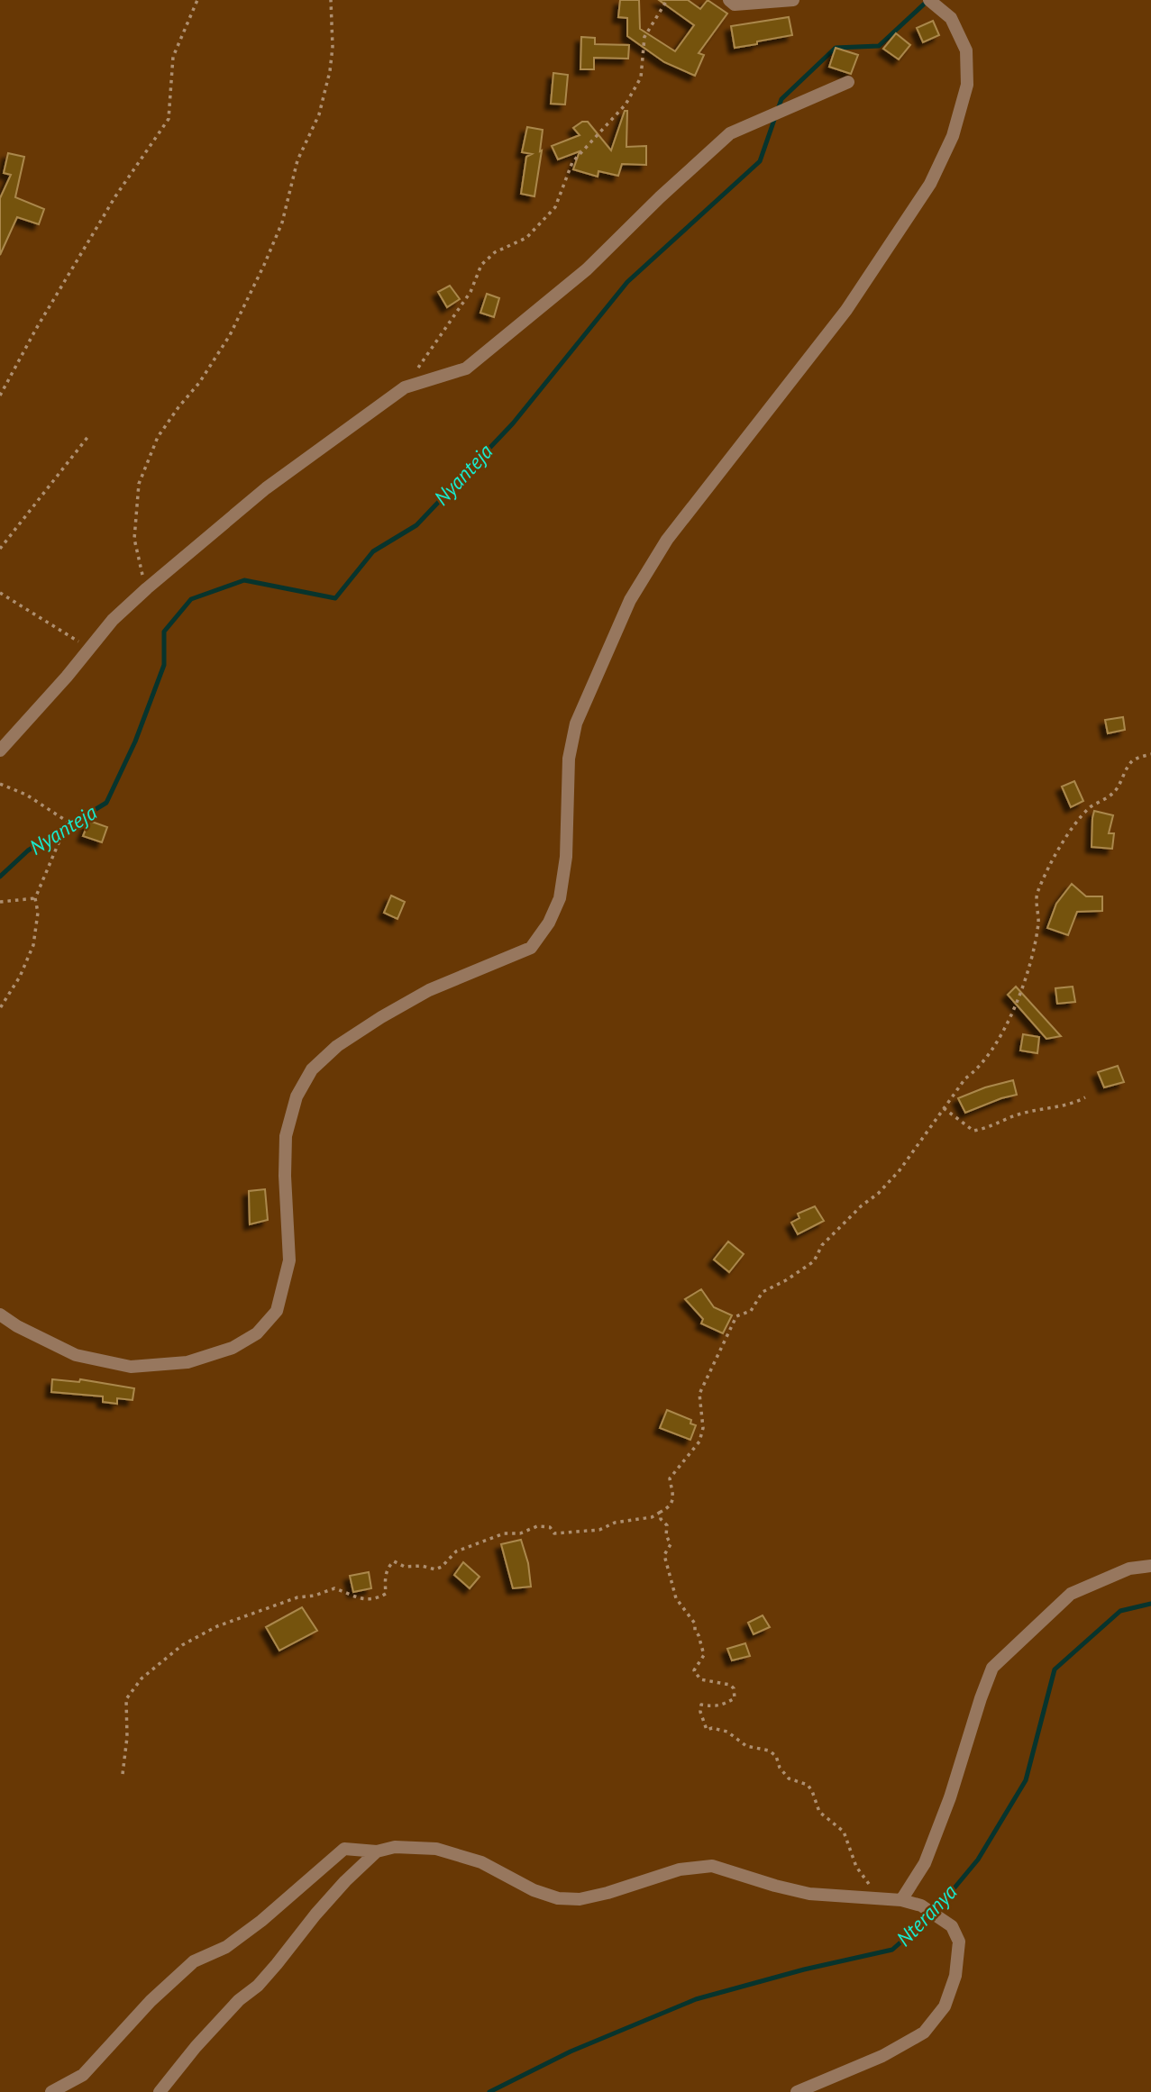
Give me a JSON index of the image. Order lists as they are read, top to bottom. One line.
{"water":["Nyanteja","Nteranya"]}
